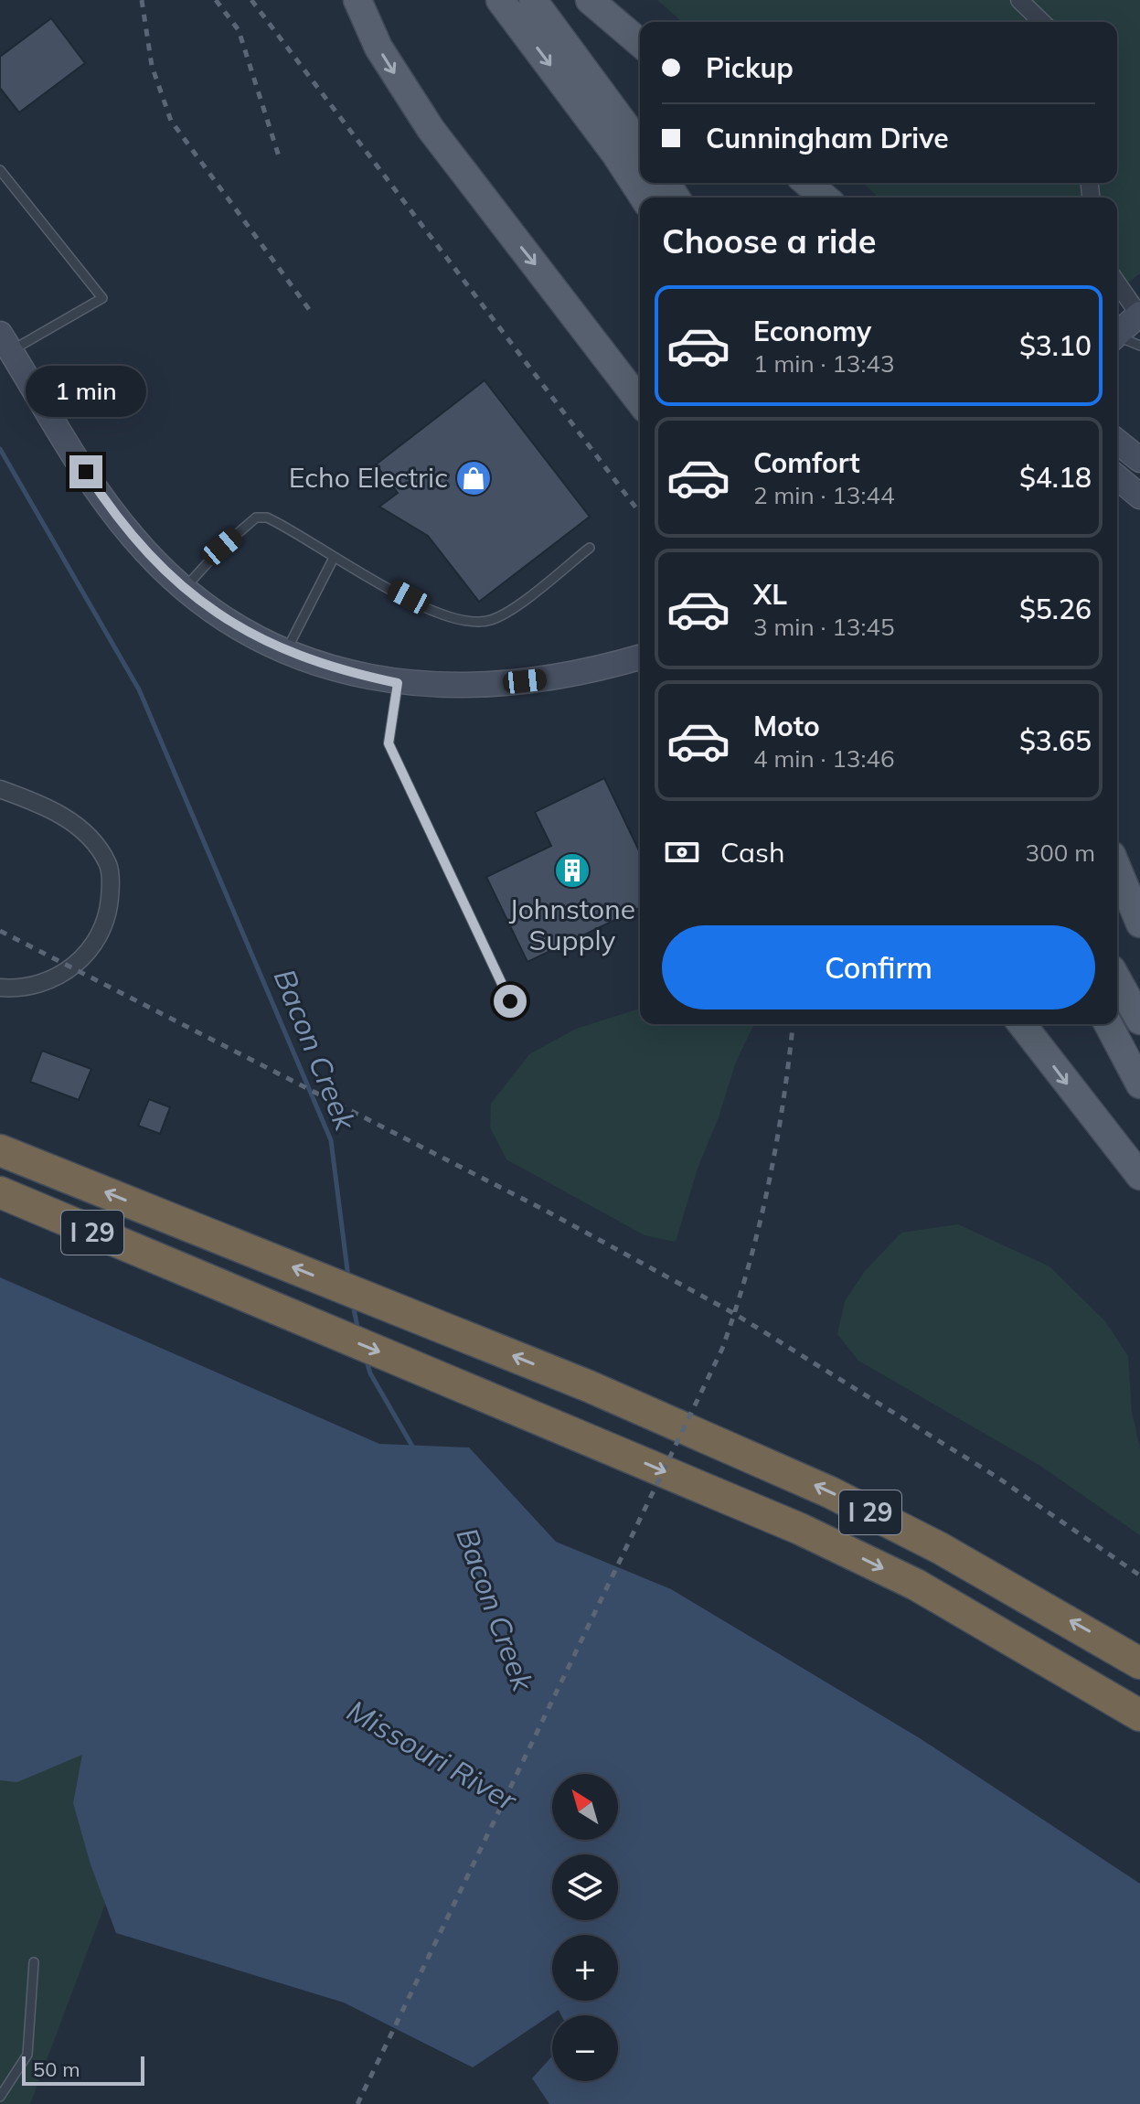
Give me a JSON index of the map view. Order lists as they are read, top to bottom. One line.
{"streets":{"highway":["I 29"]},"water":["Bacon Creek","Missouri River"],"places":{"shop":["Echo Electric"],"building":["Johnstone Supply"]},"scale_bar":"50 m","north":"top left","page":{"banner":["Pickup","Cunningham Drive"],"heading":"Choose a ride","list":[{"name":"Economy","note":"1 min · 13:43","value":"$3.10"},{"name":"Comfort","note":"2 min · 13:44","value":"$4.18"},{"name":"XL","note":"3 min · 13:45","value":"$5.26"},{"name":"Moto","note":"4 min · 13:46","value":"$3.65"}],"bubble":"1 min","pay":["Cash","300 m"],"buttons":"Confirm","map_buttons":["+","−"],"scale":"50 m"}}
